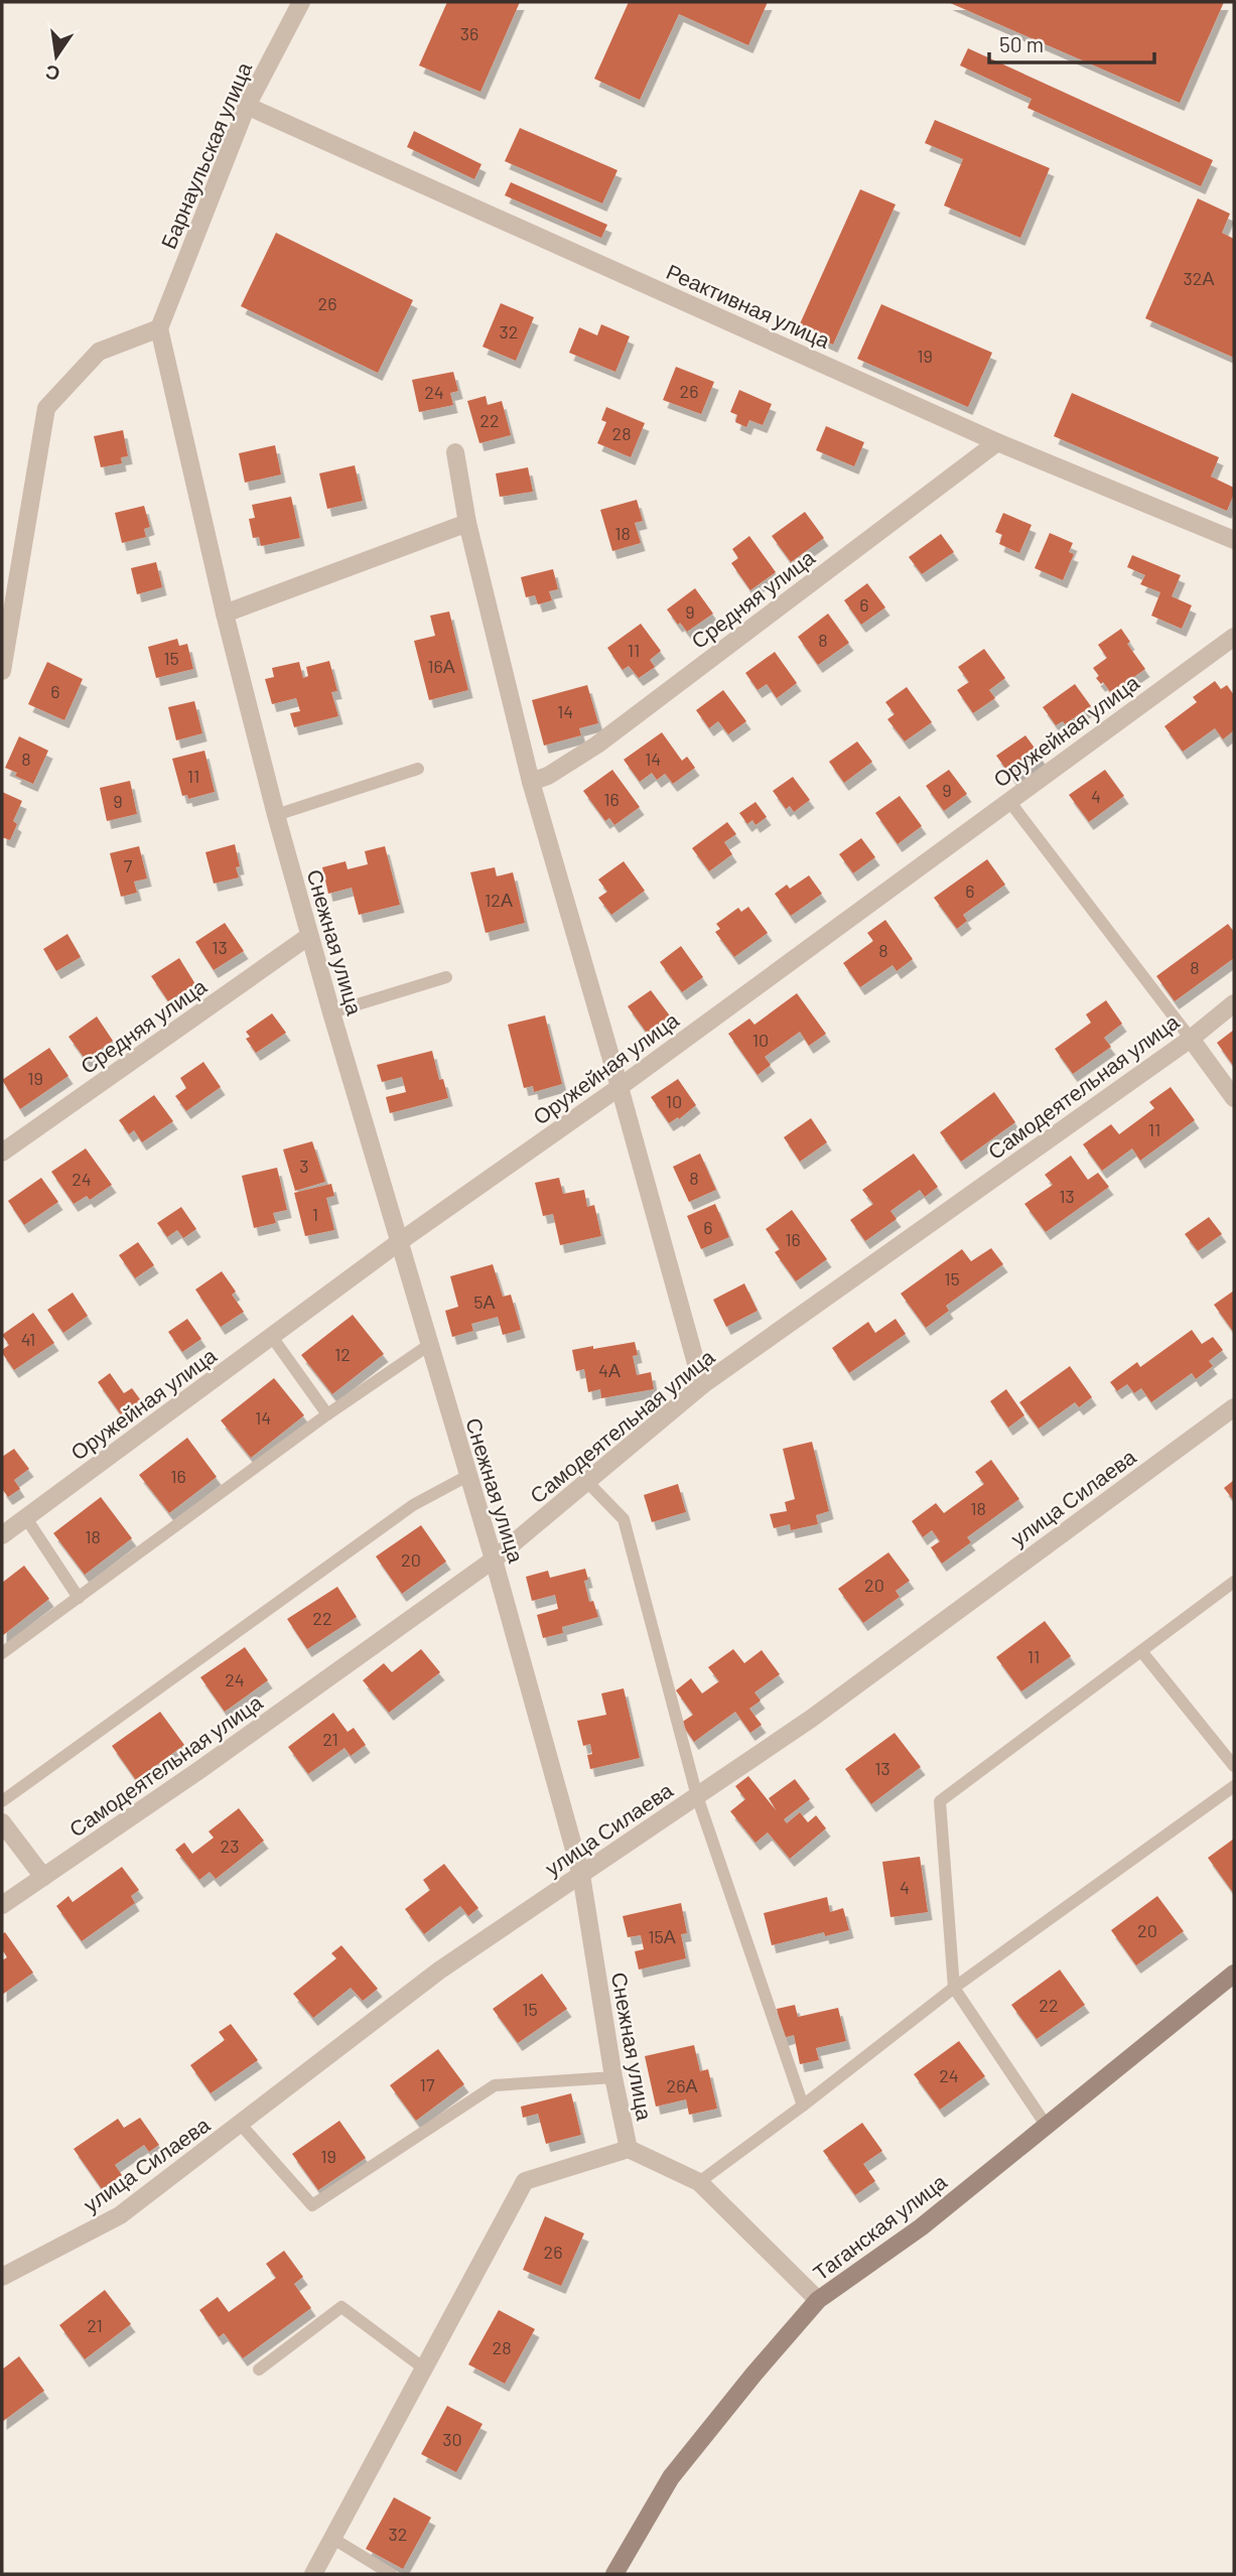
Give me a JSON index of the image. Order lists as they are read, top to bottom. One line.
{"streets":{"main road":["Таганская улица"],"street":["Барнаульская улица","Реактивная улица","Средняя улица","Оружейная улица","Снежная улица","Самодеятельная улица","улица Силаева"]},"crossings":[["Барнаульская улица","Реактивная улица"],["Барнаульская улица","Снежная улица"],["Реактивная улица","Средняя улица"],["Средняя улица","Снежная улица"],["Оружейная улица","Снежная улица"],["Снежная улица","Самодеятельная улица"],["Снежная улица","улица Силаева"],["Снежная улица","Таганская улица"]],"house_numbers":["36","32А","26","32","19","26","24","22","28","18","6","9","8","11","15","16А","6","14","8","14","11","9","4","16","9","7","6","12А","13","8","8","10","19","10","11","3","8","24","13","1","6","16","15","5А","41","12","4А","14","16","18","18","20","20","22","11","24","21","13","23","4","20","15А","22","15","24","17","26А","19","26","21","28","30","32"],"scale_bar":"50 m","north":"bottom"}
